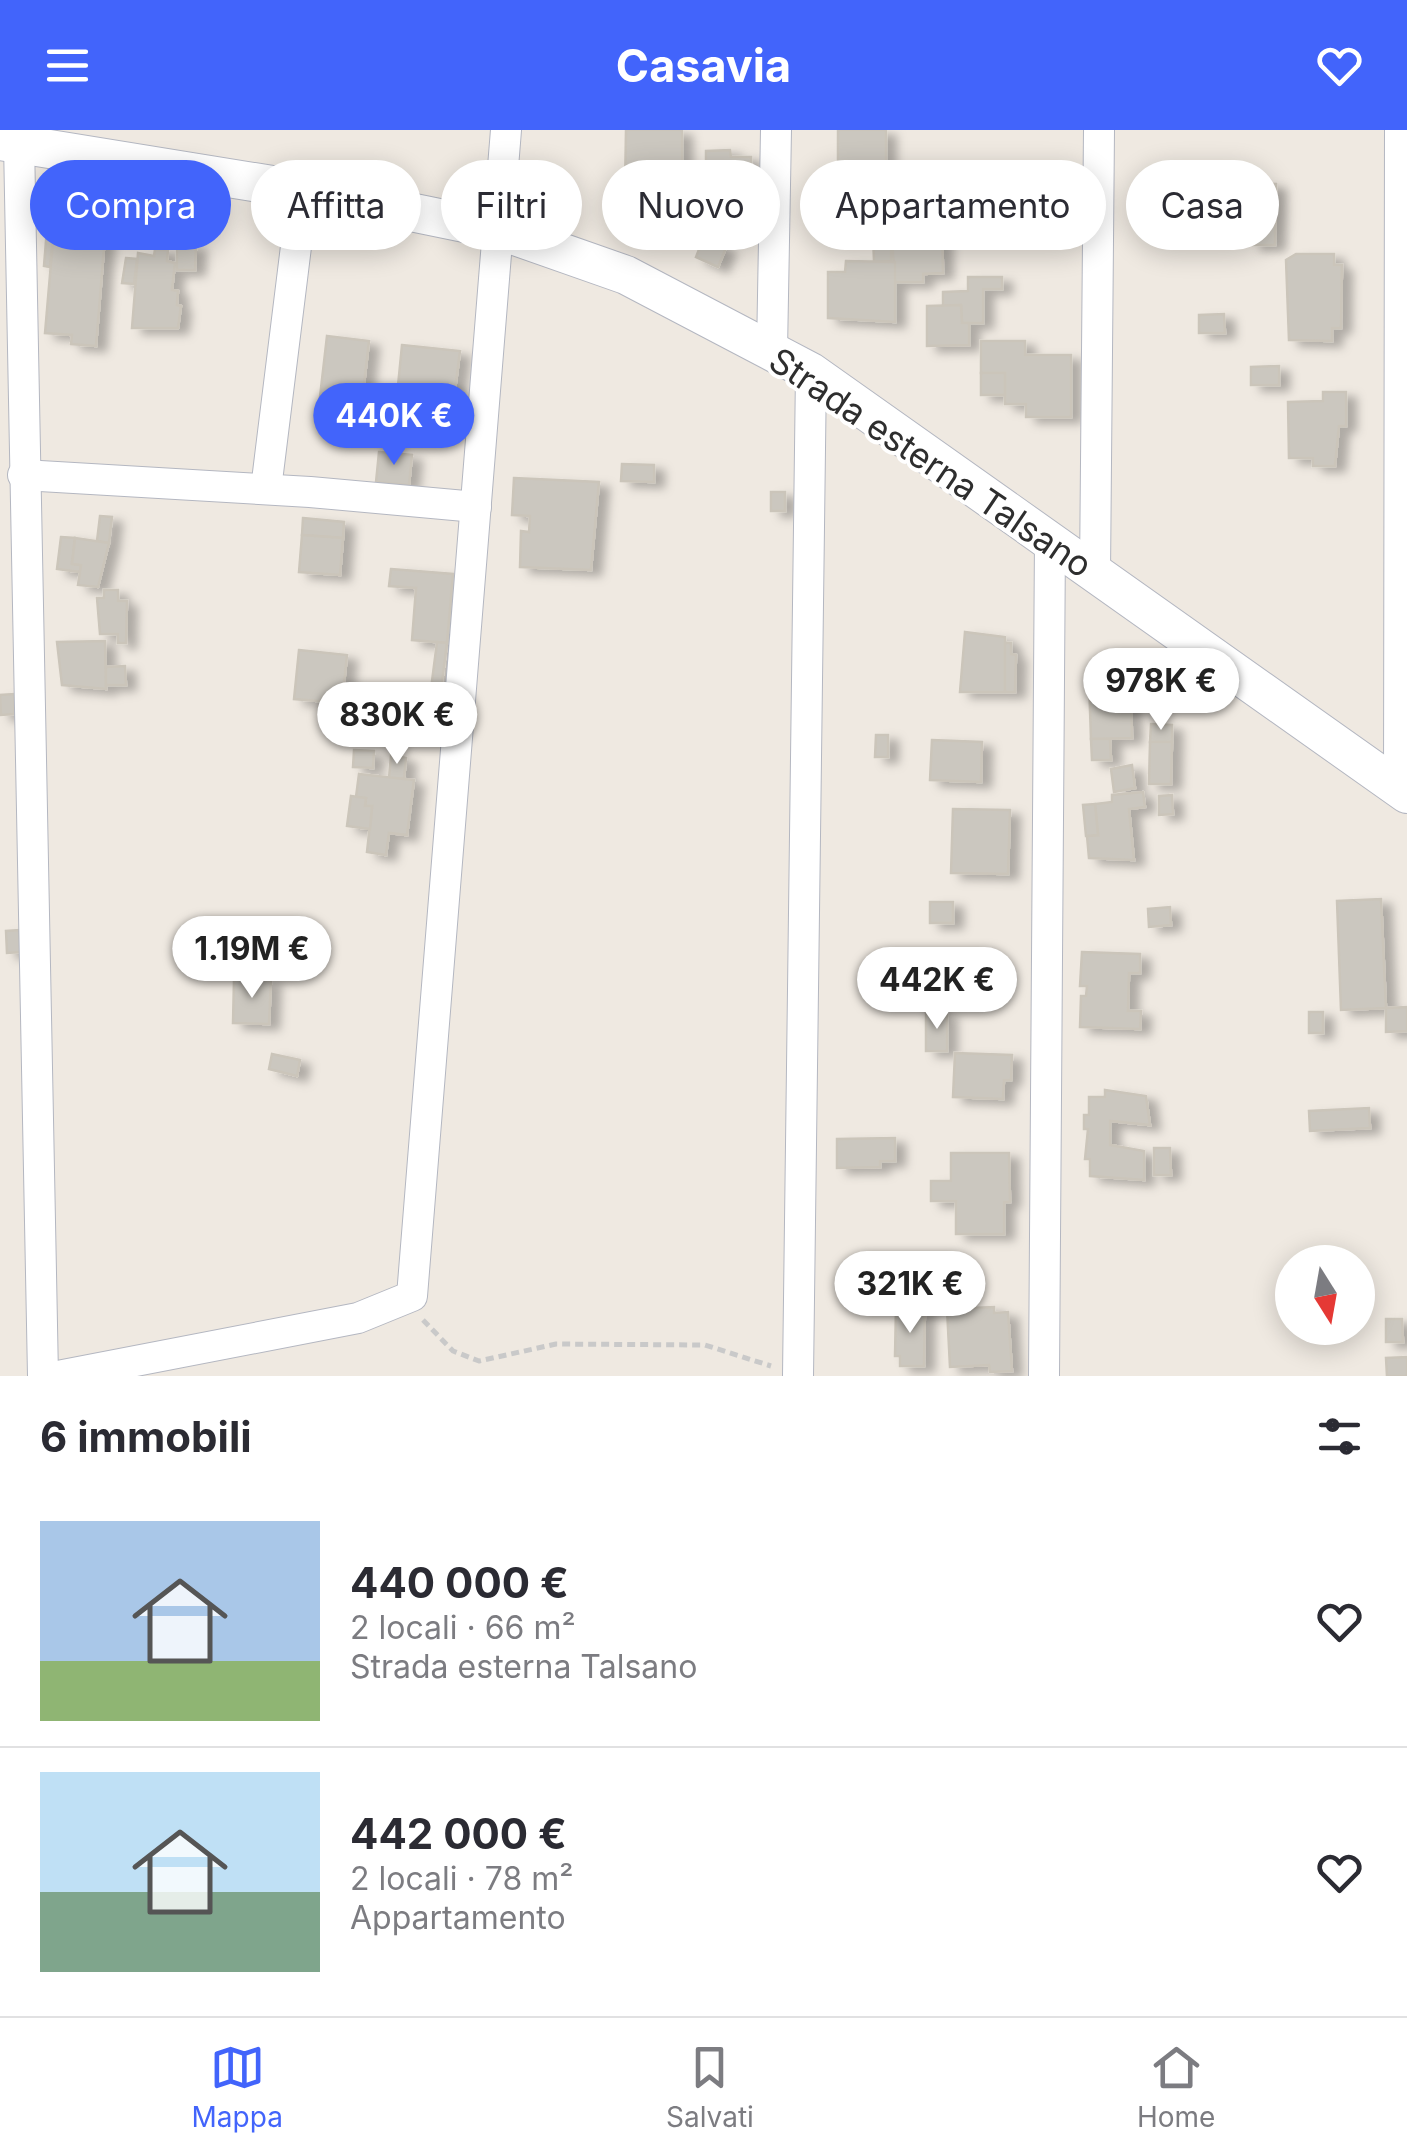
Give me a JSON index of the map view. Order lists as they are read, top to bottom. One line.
{"streets":{"street":["Strada esterna Talsano"]},"north":"bottom","page":{"header":"Casavia","chip":["Compra","Affitta","Filtri","Nuovo","Appartamento","Casa"],"price":["440K €","978K €","830K €","1.19M €","442K €","321K €"],"heading":"6 immobili","list":[{"name":"440 000 €","note":"2 locali · 66 m² · Strada esterna Talsano"},{"name":"442 000 €","note":"2 locali · 78 m² · Appartamento"}],"tabs":["Mappa","Salvati","Home"]}}
